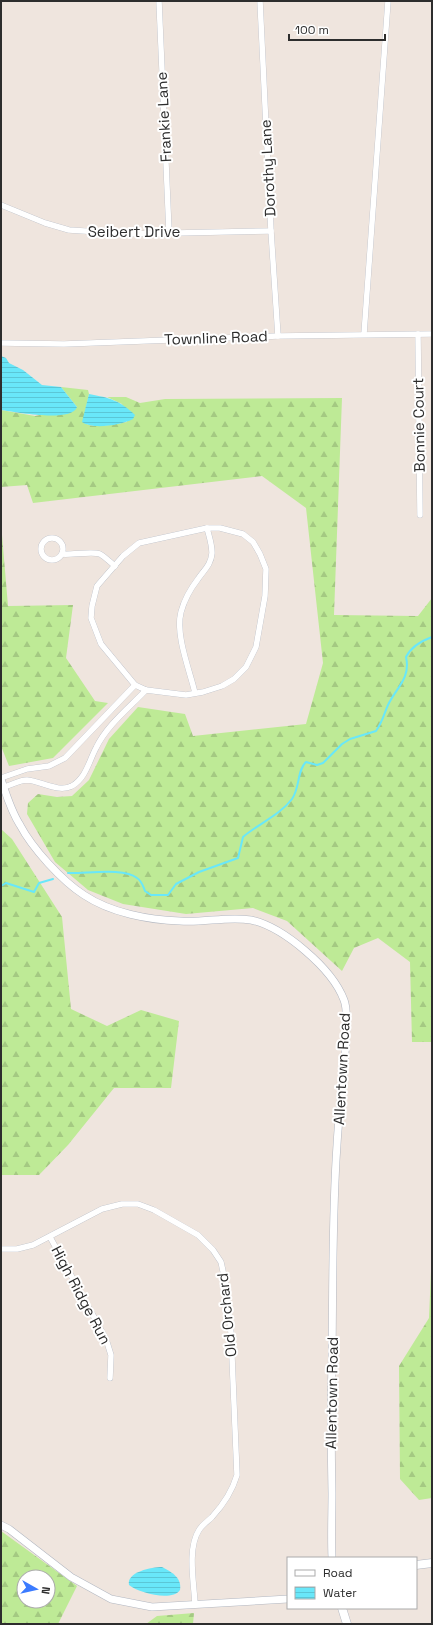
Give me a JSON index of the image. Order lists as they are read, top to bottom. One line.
{"streets":{"street":["Frankie Lane","Dorothy Lane","Seibert Drive","Townline Road","Bonnie Court","Allentown Road","High Ridge Run","Old Orchard"]},"crossings":[["Frankie Lane","Seibert Drive"],["Dorothy Lane","Seibert Drive"],["Dorothy Lane","Townline Road"],["Townline Road","Bonnie Court"],["High Ridge Run","Old Orchard"]],"legend":["Road","Water"],"scale_bar":"100 m","north":"right"}
